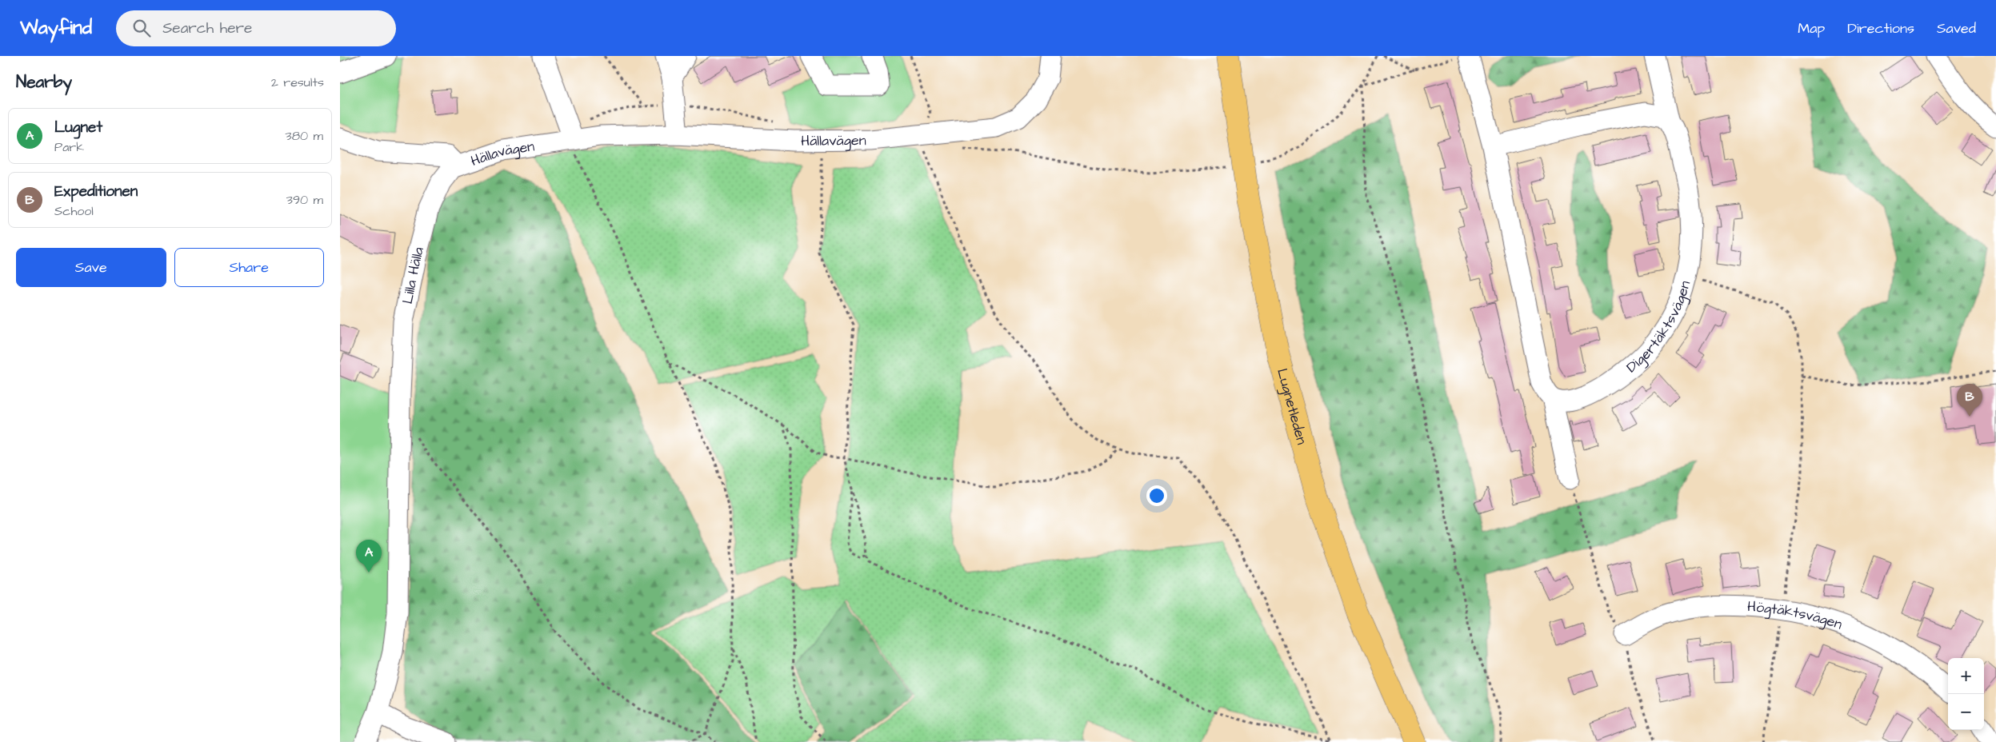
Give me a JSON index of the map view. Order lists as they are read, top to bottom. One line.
{"streets":{"highway":["Lugnetleden"],"street":["Hällavägen","Lilla Hälla","Digertäktsvägen","Högtäktsvägen"]},"crossings":[["Hällavägen","Lilla Hälla"]],"page":{"header":"Wayfind","search":"Search here","nav":["Map","Directions","Saved"],"heading":["Nearby","2 results"],"list":[{"mark":"A","name":"Lugnet","note":"Park","value":"380 m"},{"mark":"B","name":"Expeditionen","note":"School","value":"390 m"}],"buttons":["Save","Share"],"pins":["B","A"],"map_buttons":["+","−"]}}
